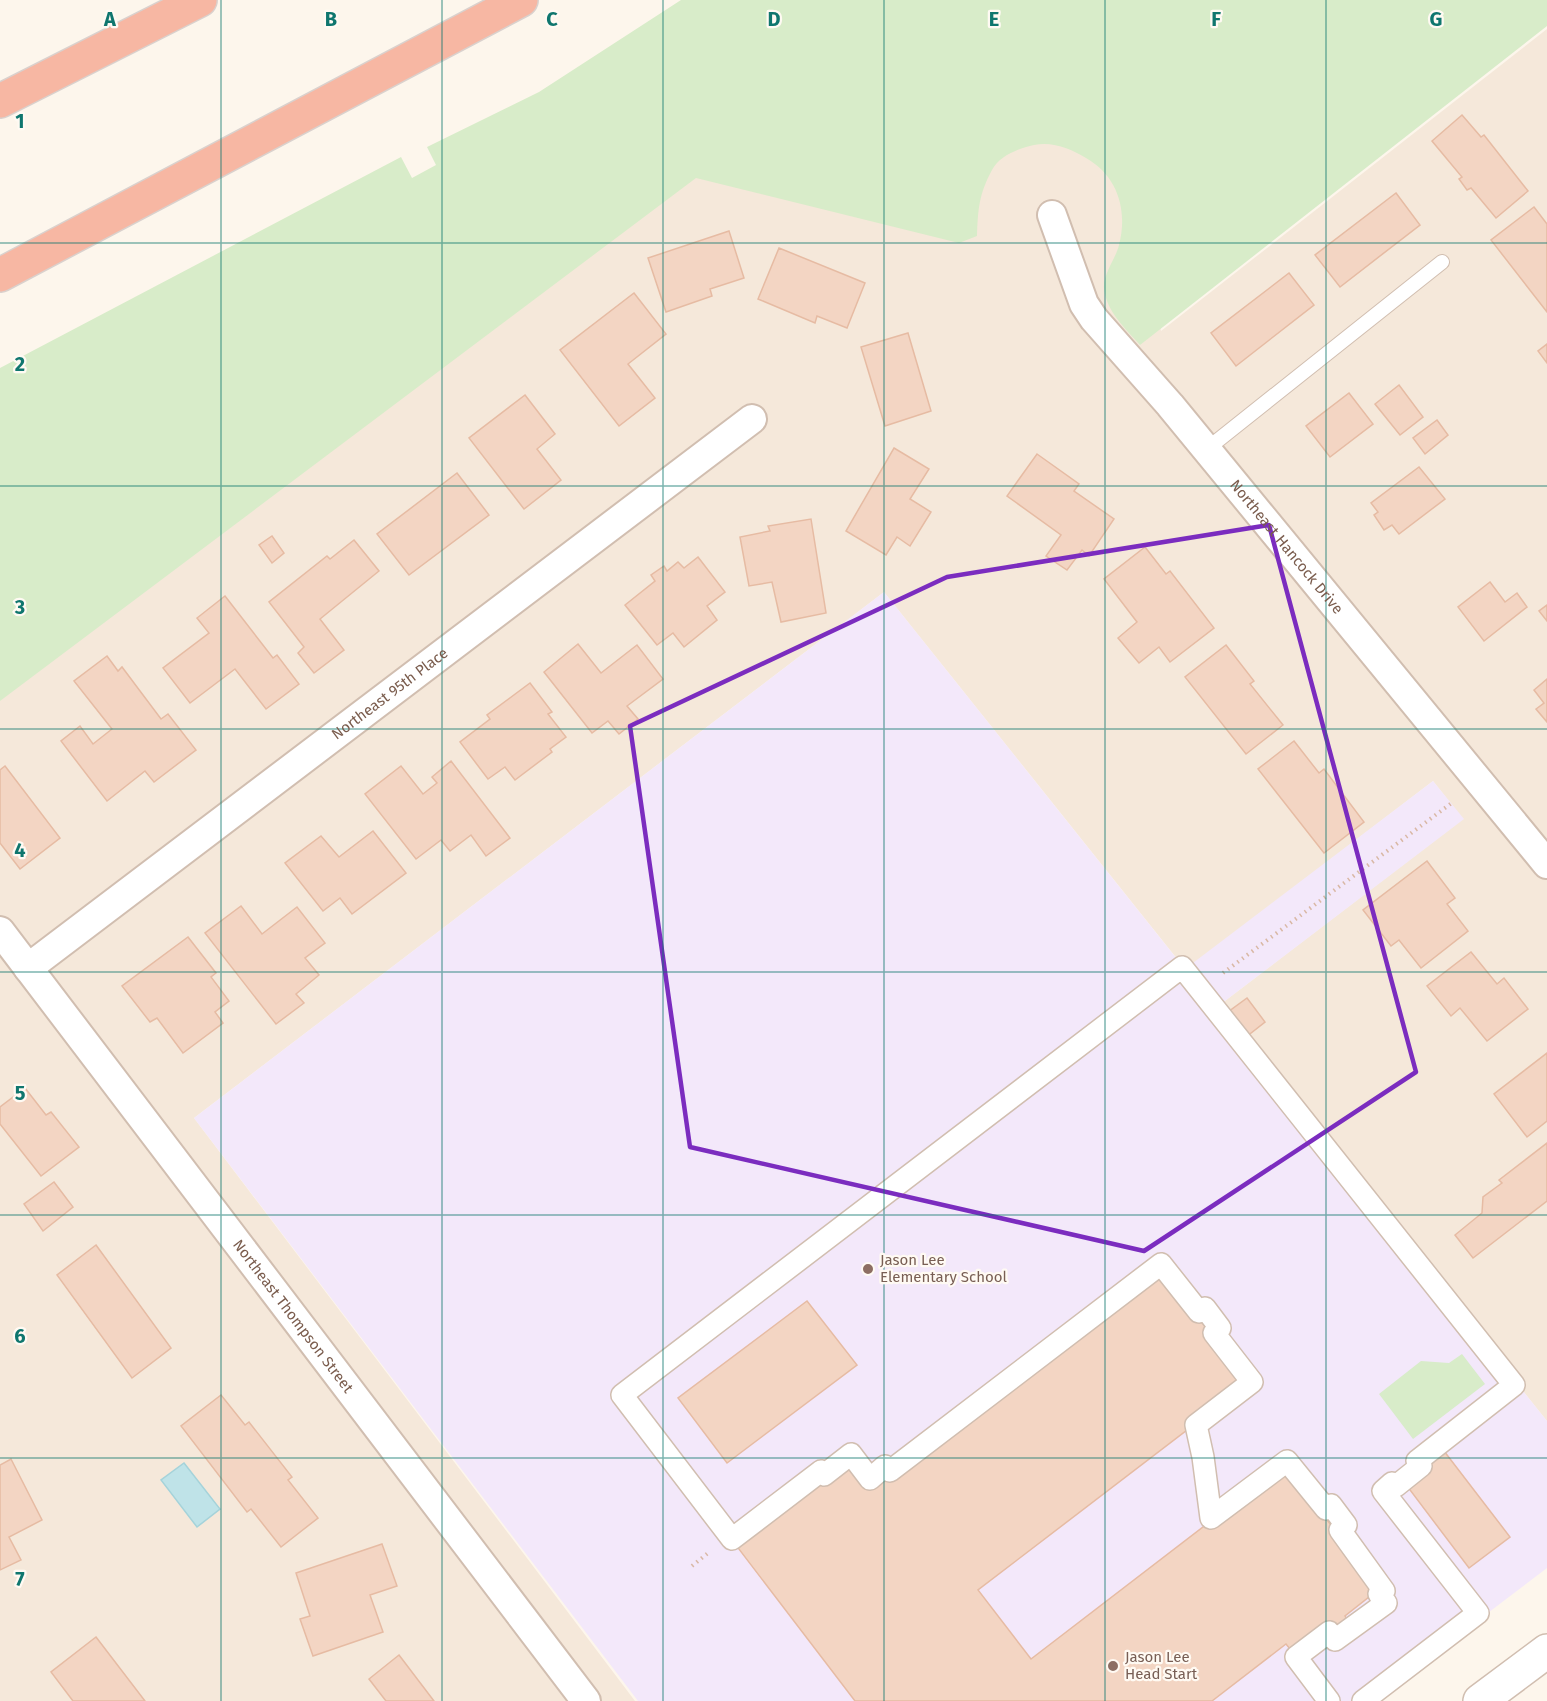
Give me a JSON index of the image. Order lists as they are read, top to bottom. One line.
{"streets":{"street":["Northeast Hancock Drive","Northeast 95th Place","Northeast Thompson Street"]},"crossings":[["Northeast 95th Place","Northeast Thompson Street"]],"places":["Jason Lee Elementary School","Jason Lee Head Start"],"grid":{"columns":["A","B","C","D","E","F","G"],"rows":["1","2","3","4","5","6","7"]}}
